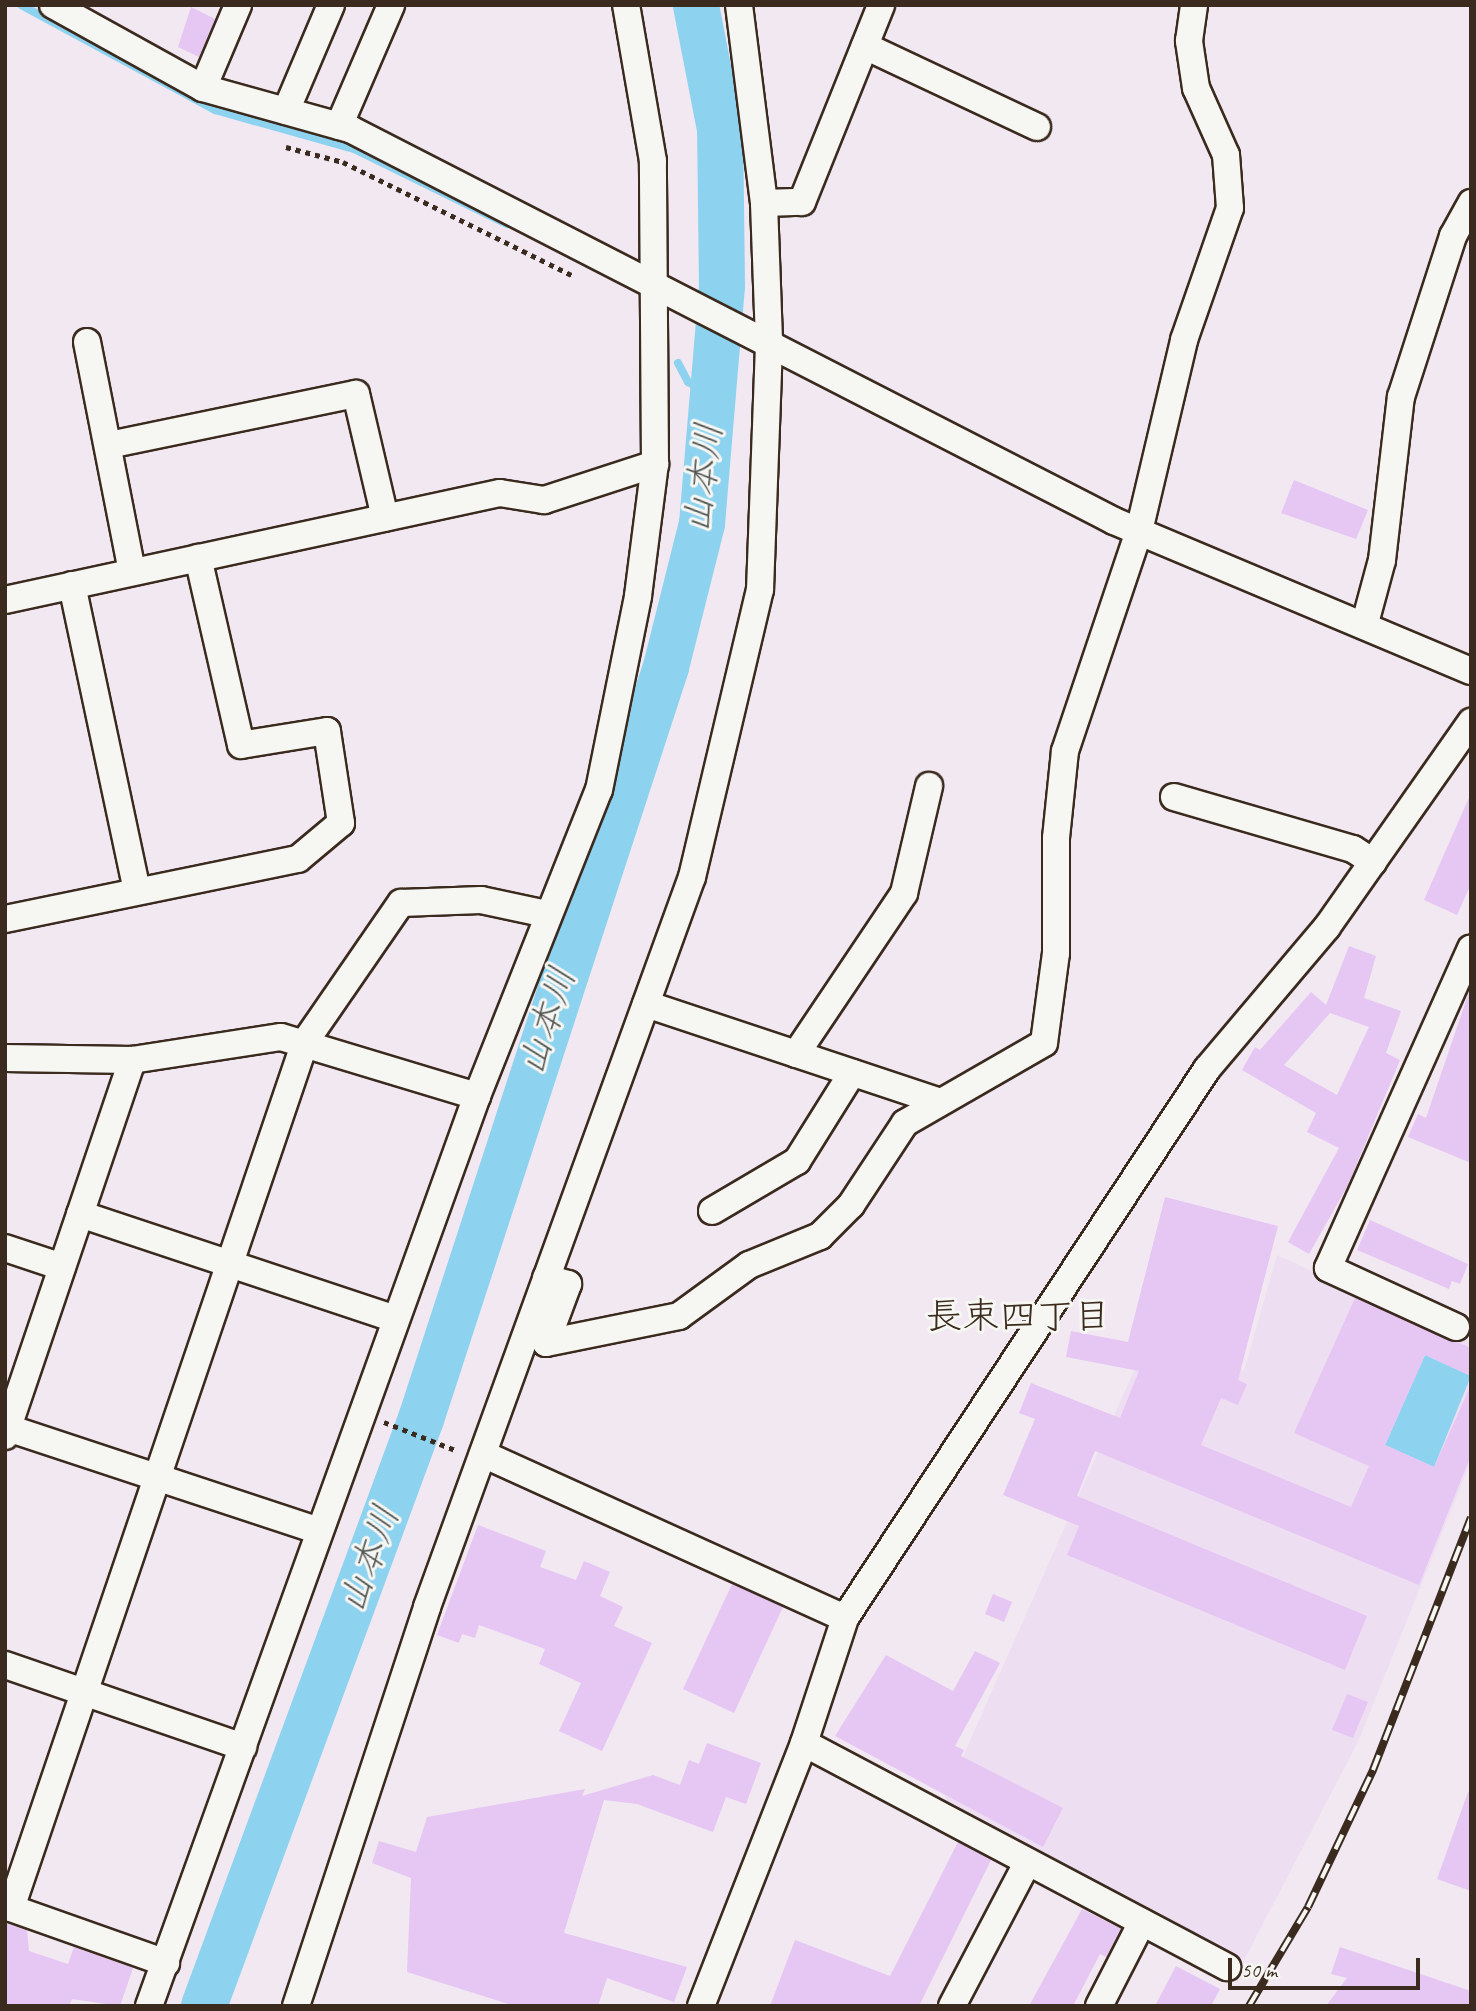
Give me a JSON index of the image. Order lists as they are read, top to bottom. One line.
{"districts":["長束四丁目"],"water":["山本川"],"scale_bar":"50 m"}
